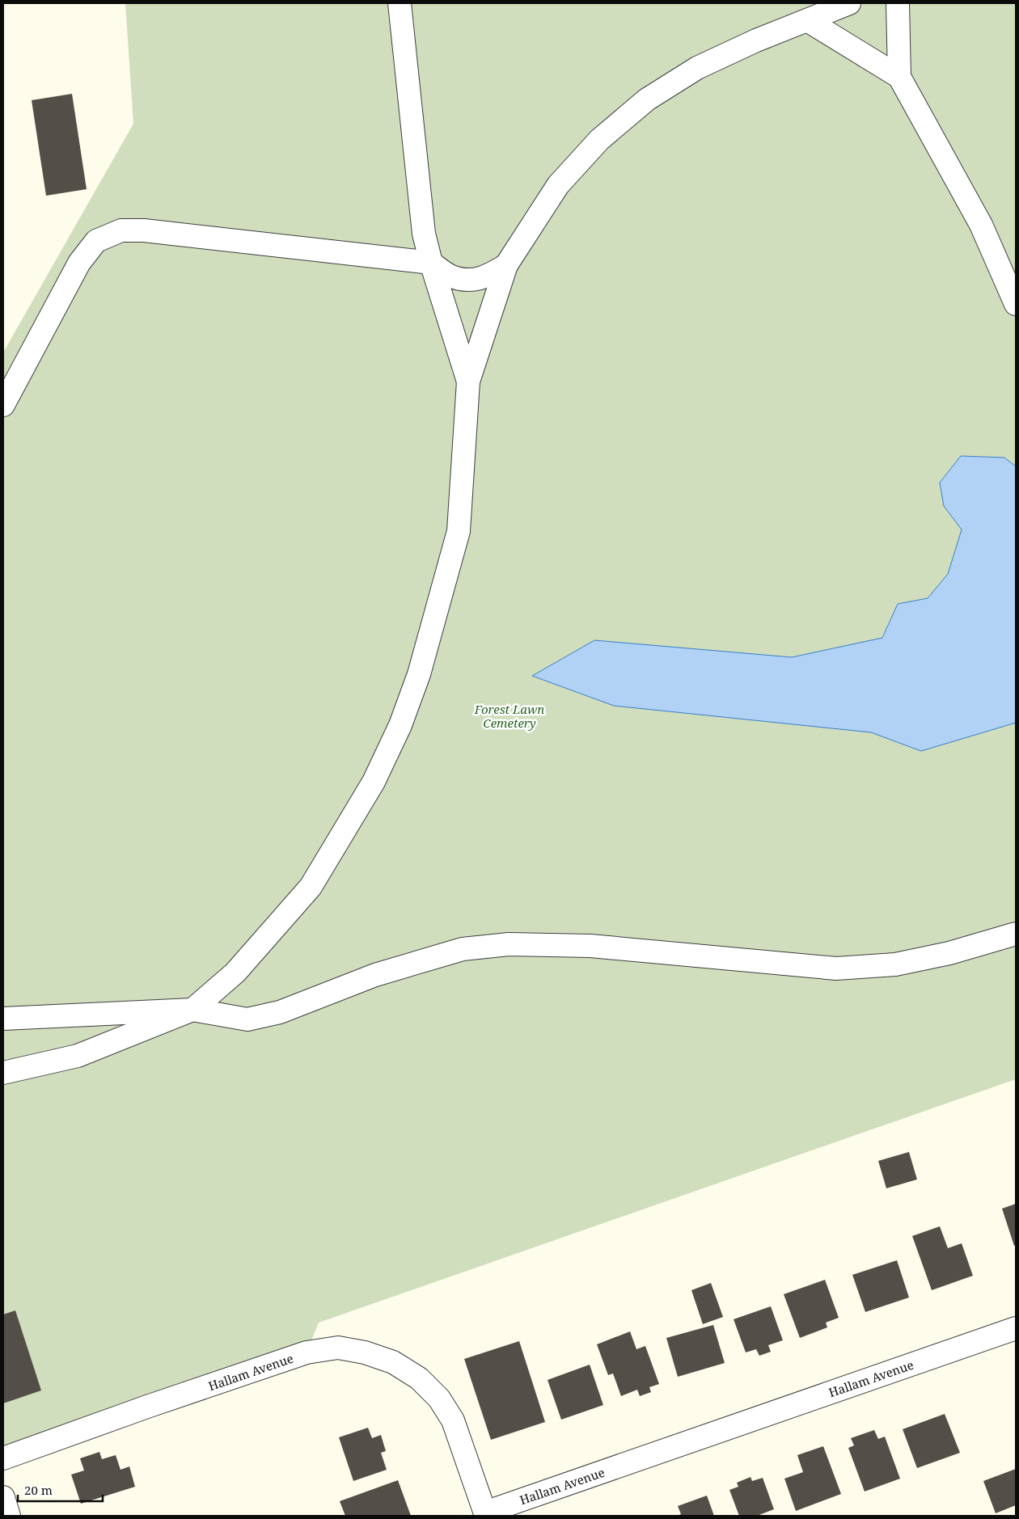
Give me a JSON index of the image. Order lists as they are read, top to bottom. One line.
{"streets":{"street":["Hallam Avenue"]},"parks":["Forest Lawn Cemetery"],"scale_bar":"20 m"}
